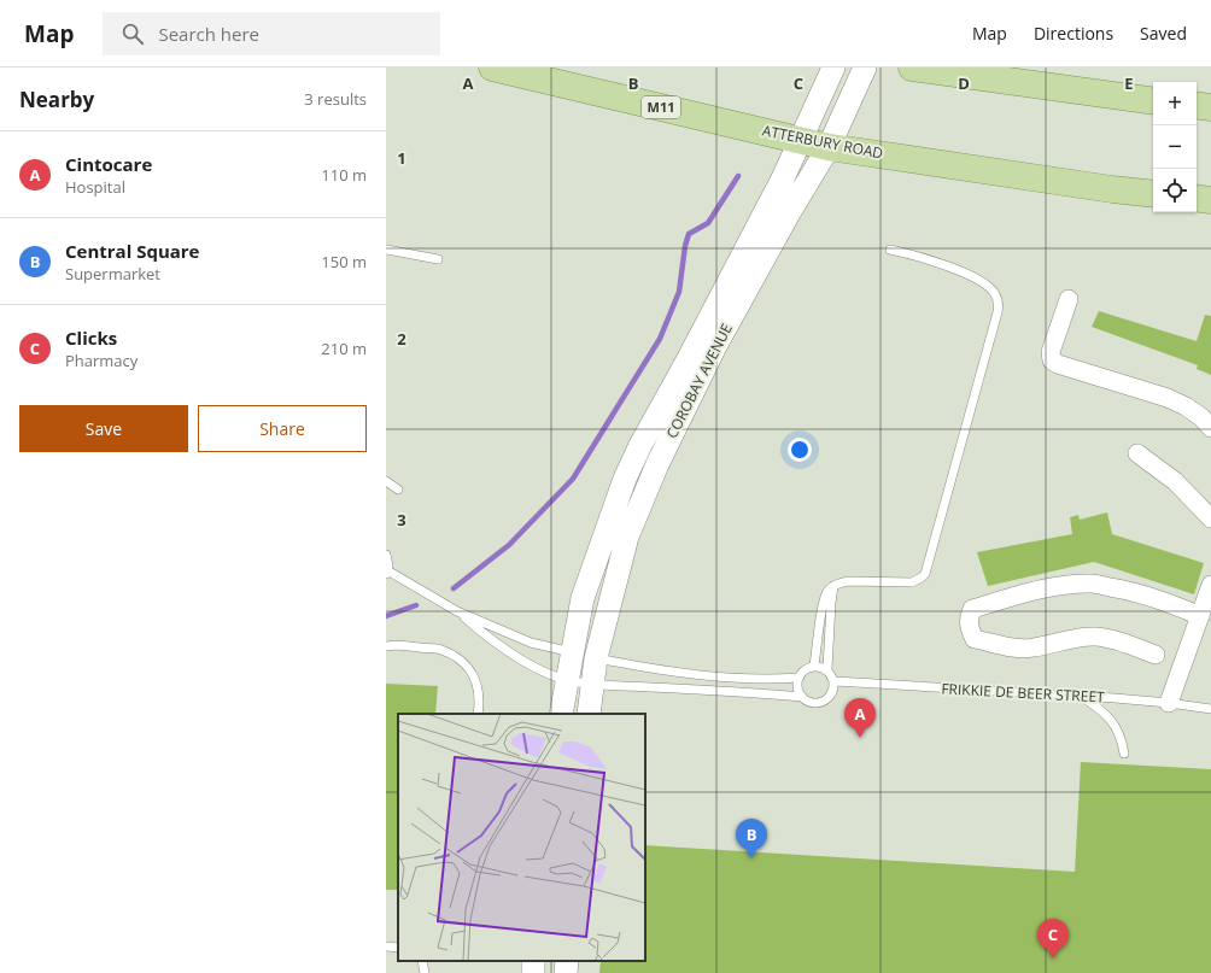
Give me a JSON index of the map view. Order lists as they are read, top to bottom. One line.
{"streets":{"main road":["M11","ATTERBURY ROAD"],"street":["COROBAY AVENUE"],"lane":["FRIKKIE DE BEER STREET"]},"crossings":[["ATTERBURY ROAD","COROBAY AVENUE"]],"page":{"header":"Map","search":"Search here","nav":["Map","Directions","Saved"],"heading":["Nearby","3 results"],"map_buttons":["+","−"],"list":[{"mark":"A","name":"Cintocare","note":"Hospital","value":"110 m"},{"mark":"B","name":"Central Square","note":"Supermarket","value":"150 m"},{"mark":"C","name":"Clicks","note":"Pharmacy","value":"210 m"}],"buttons":["Save","Share"],"pins":["A","B","C"]},"grid":{"columns":["A","B","C","D","E"],"rows":["1","2","3"]}}
